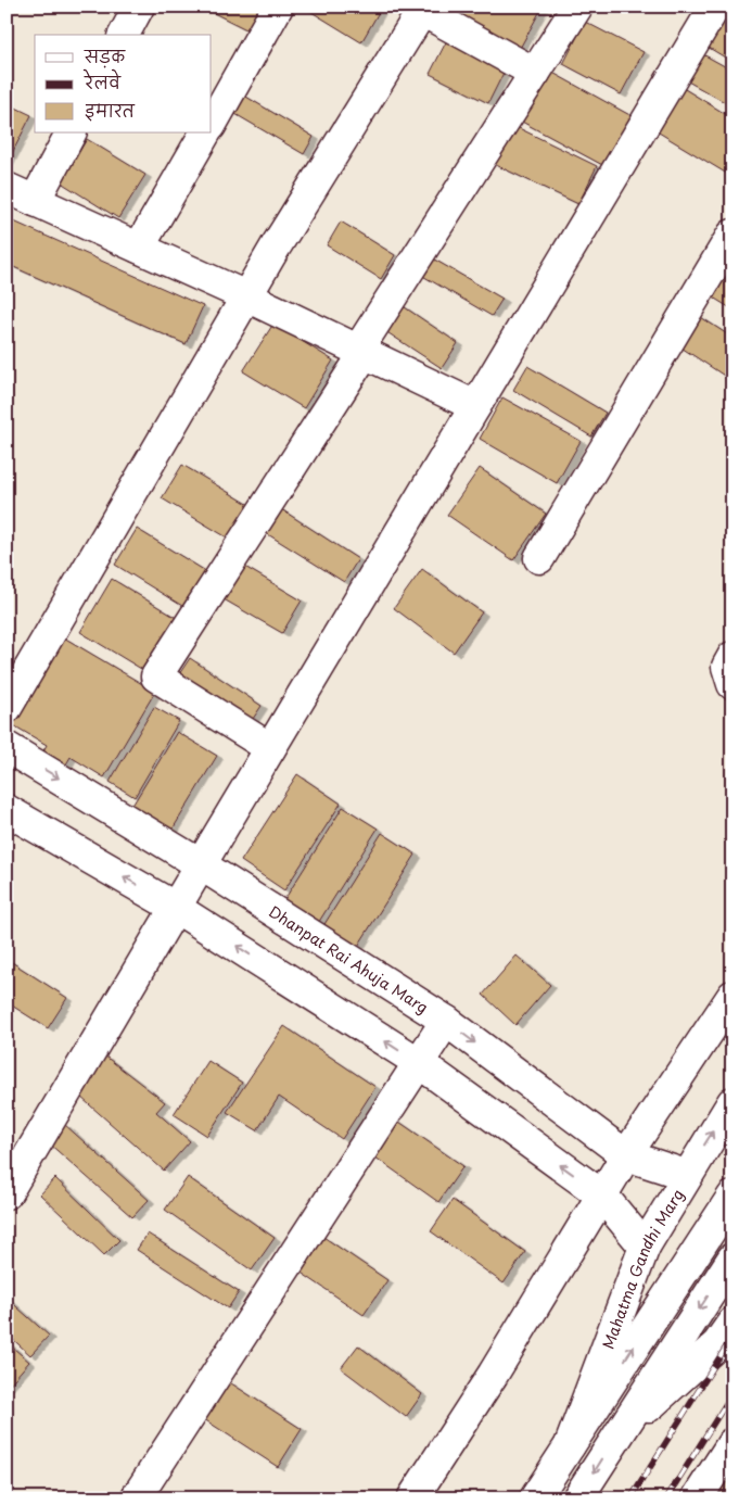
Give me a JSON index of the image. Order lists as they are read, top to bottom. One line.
{"streets":{"street":["Dhanpat Rai Ahuja Marg","Mahatma Gandhi Marg"]},"crossings":[["Dhanpat Rai Ahuja Marg","Mahatma Gandhi Marg"]],"legend":["सड़क","रेलवे","इमारत"]}
